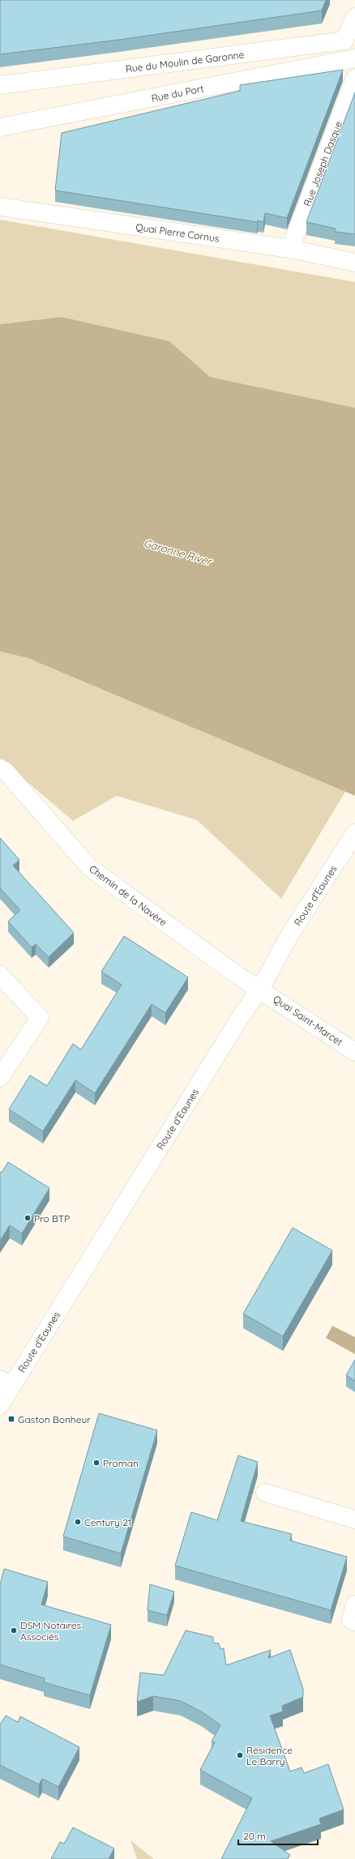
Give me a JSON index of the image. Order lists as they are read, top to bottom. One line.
{"streets":{"street":["Rue du Moulin de Garonne","Rue du Port","Rue Joseph Dasque","Quai Pierre Cornus","Chemin de la Navère","Route d'Eaunes","Quai Saint-Marcet"]},"crossings":[["Rue Joseph Dasque","Quai Pierre Cornus"],["Chemin de la Navère","Route d'Eaunes"],["Chemin de la Navère","Quai Saint-Marcet"],["Route d'Eaunes","Quai Saint-Marcet"]],"water":["Garonne River"],"places":{"other":["Pro BTP","Proman","Century 21","DSM Notaires Associés","Résidence Le Barry"],"transit":["Gaston Bonheur"]},"scale_bar":"20 m"}
